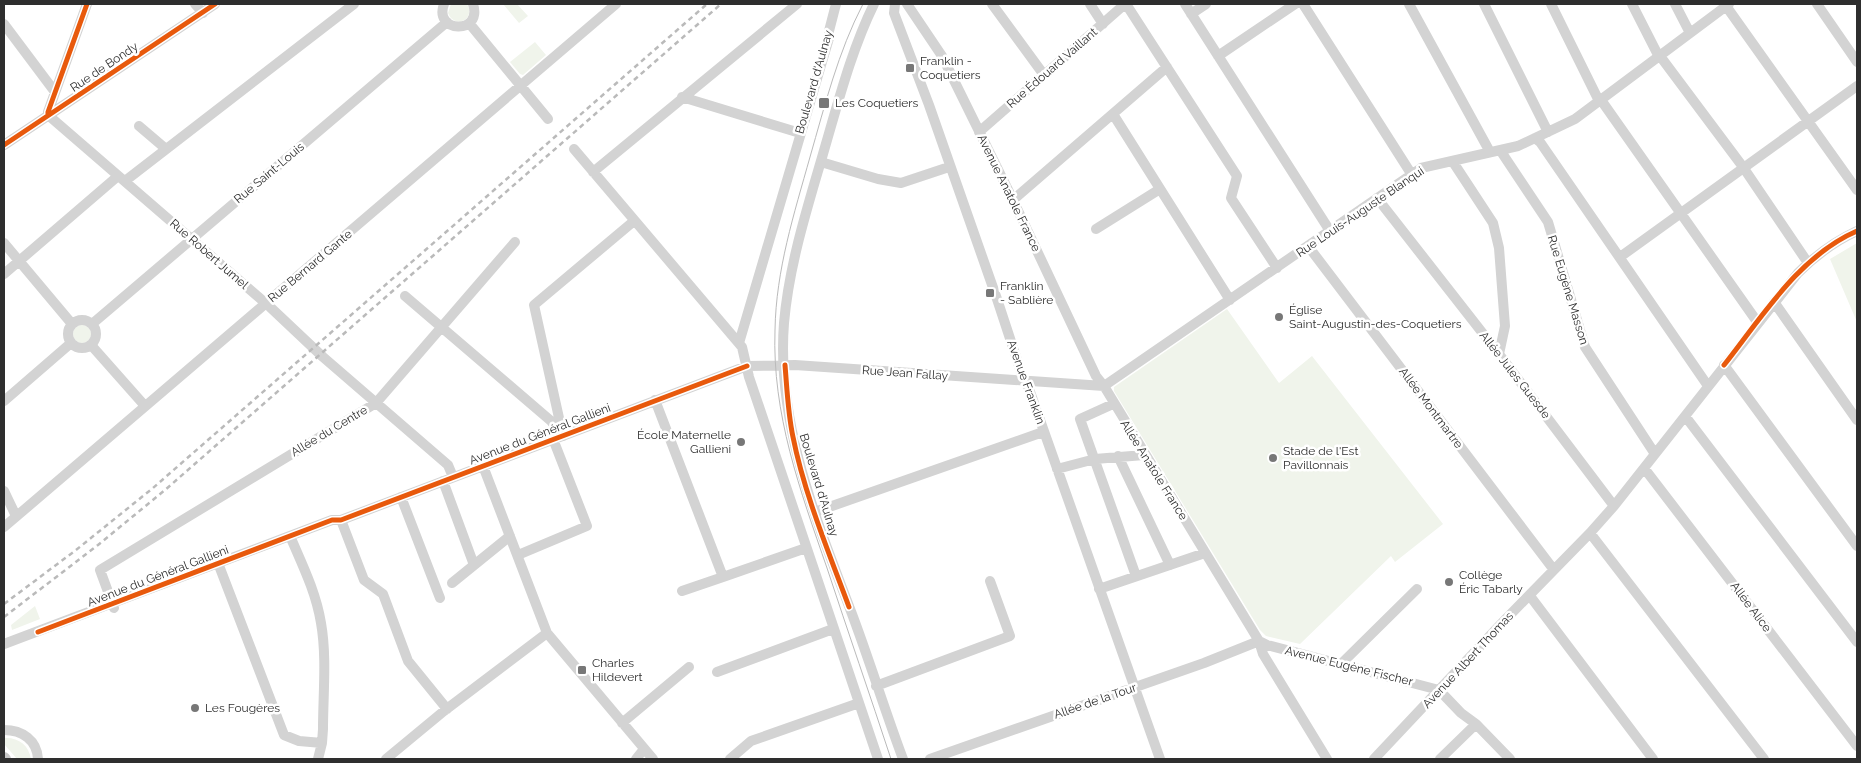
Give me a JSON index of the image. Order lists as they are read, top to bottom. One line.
{"streets":{"street":["Rue de Bondy","Rue Édouard Vaillant","Boulevard d'Aulnay","Rue Saint-Louis","Avenue Anatole France","Rue Louis-Auguste Blanqui","Rue Robert Jumel","Rue Bernard Gante","Rue Eugène Masson","Rue Jean Fallay","Allée Jules Guesde","Avenue Franklin","Allée Montmartre","Allée du Centre","Avenue du Général Gallieni","Allée Anatole France","Allée Alice","Avenue Albert Thomas","Avenue Eugène Fischer","Allée de la Tour"]},"crossings":[["Rue de Bondy","Rue Robert Jumel"],["Rue Édouard Vaillant","Avenue Anatole France"],["Boulevard d'Aulnay","Rue Jean Fallay"],["Boulevard d'Aulnay","Avenue du Général Gallieni"],["Rue Saint-Louis","Rue Robert Jumel"],["Avenue Anatole France","Rue Louis-Auguste Blanqui"],["Avenue Anatole France","Rue Jean Fallay"],["Avenue Anatole France","Allée Anatole France"],["Rue Louis-Auguste Blanqui","Rue Eugène Masson"],["Rue Louis-Auguste Blanqui","Rue Jean Fallay"],["Rue Louis-Auguste Blanqui","Allée Jules Guesde"],["Rue Louis-Auguste Blanqui","Allée Montmartre"],["Rue Louis-Auguste Blanqui","Allée Anatole France"],["Rue Robert Jumel","Rue Bernard Gante"],["Rue Robert Jumel","Allée du Centre"],["Rue Robert Jumel","Avenue du Général Gallieni"],["Rue Eugène Masson","Avenue Albert Thomas"],["Rue Jean Fallay","Avenue Franklin"],["Rue Jean Fallay","Avenue du Général Gallieni"],["Rue Jean Fallay","Allée Anatole France"],["Allée Jules Guesde","Avenue Albert Thomas"],["Avenue Franklin","Allée de la Tour"],["Allée Montmartre","Avenue Albert Thomas"],["Allée du Centre","Avenue du Général Gallieni"],["Allée Anatole France","Avenue Eugène Fischer"],["Allée Anatole France","Allée de la Tour"],["Allée Alice","Avenue Albert Thomas"],["Avenue Albert Thomas","Avenue Eugène Fischer"],["Avenue Eugène Fischer","Allée de la Tour"]],"places":{"transit":["Franklin - Coquetiers","Les Coquetiers","Franklin - Sablière","Charles Hildevert"],"other":["Église Saint-Augustin-des-Coquetiers","École Maternelle Gallieni","Stade de l'Est Pavillonnais","Collège Éric Tabarly","Les Fougères"]}}
